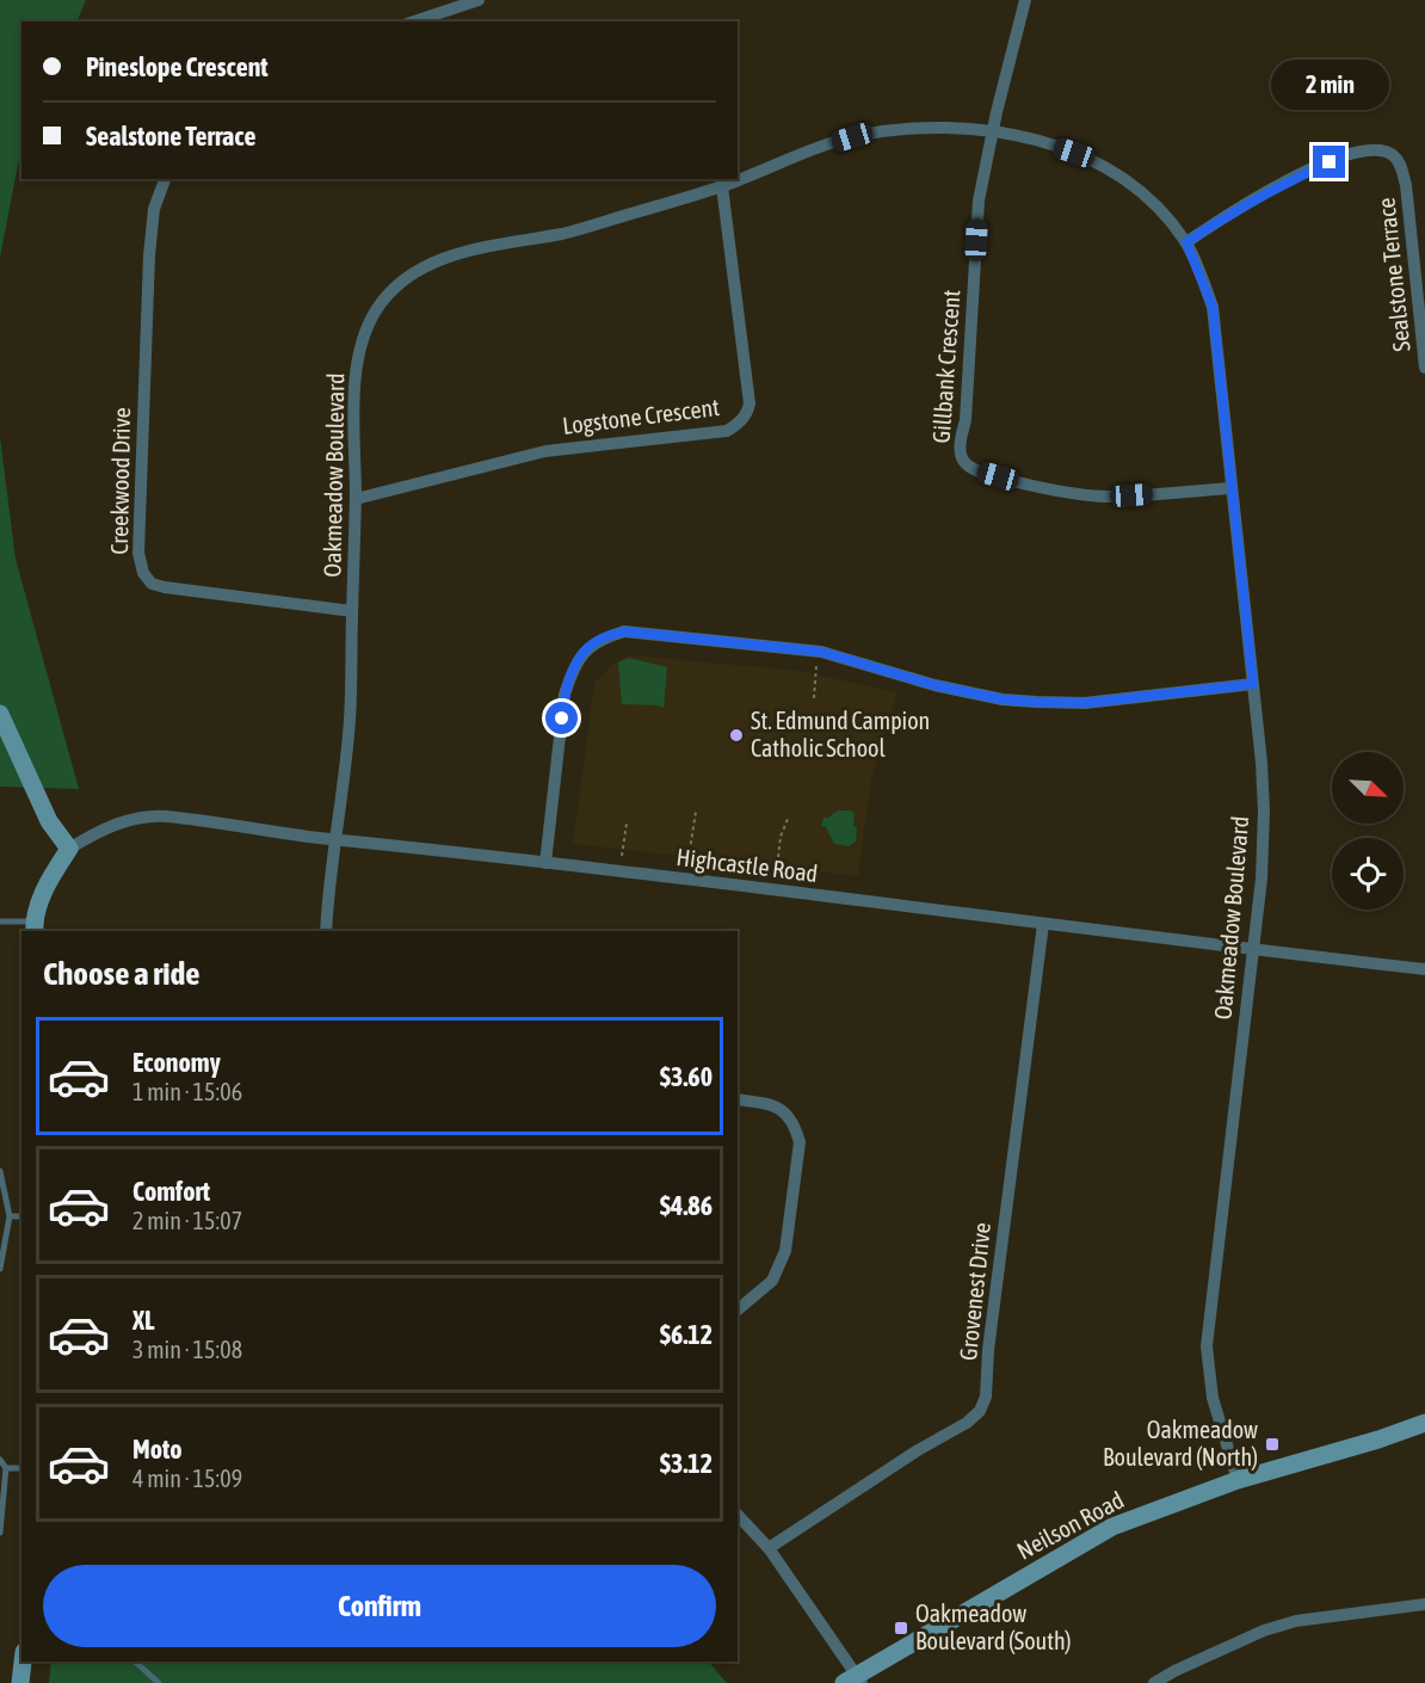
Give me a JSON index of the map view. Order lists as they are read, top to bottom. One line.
{"streets":{"main road":["Neilson Road"],"street":["Sealstone Terrace","Gillbank Crescent","Logstone Crescent","Oakmeadow Boulevard","Creekwood Drive","Highcastle Road","Grovenest Drive"]},"crossings":[["Sealstone Terrace","Oakmeadow Boulevard"],["Gillbank Crescent","Oakmeadow Boulevard"],["Logstone Crescent","Oakmeadow Boulevard"],["Oakmeadow Boulevard","Creekwood Drive"],["Oakmeadow Boulevard","Highcastle Road"],["Oakmeadow Boulevard","Neilson Road"],["Highcastle Road","Grovenest Drive"]],"places":{"other":["St. Edmund Campion Catholic School"],"transit":["Oakmeadow Boulevard (North)","Oakmeadow Boulevard (South)"]},"north":"bottom right","page":{"banner":["Pineslope Crescent","Sealstone Terrace"],"bubble":"2 min","heading":"Choose a ride","list":[{"name":"Economy","note":"1 min · 15:06","value":"$3.60"},{"name":"Comfort","note":"2 min · 15:07","value":"$4.86"},{"name":"XL","note":"3 min · 15:08","value":"$6.12"},{"name":"Moto","note":"4 min · 15:09","value":"$3.12"}],"buttons":"Confirm"}}
